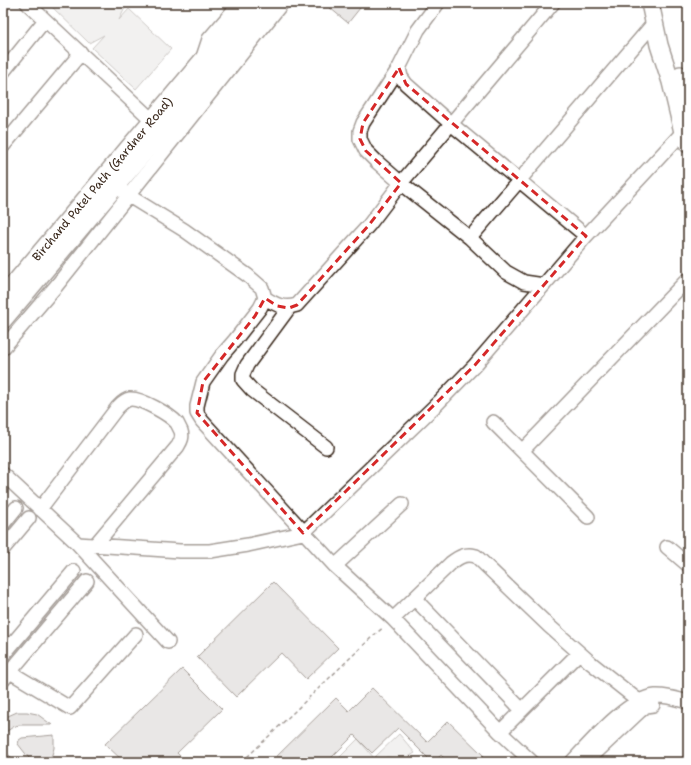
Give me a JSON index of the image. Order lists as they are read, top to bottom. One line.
{"streets":{"main road":["Birchand Patel Path (Gardner Road)"]}}
